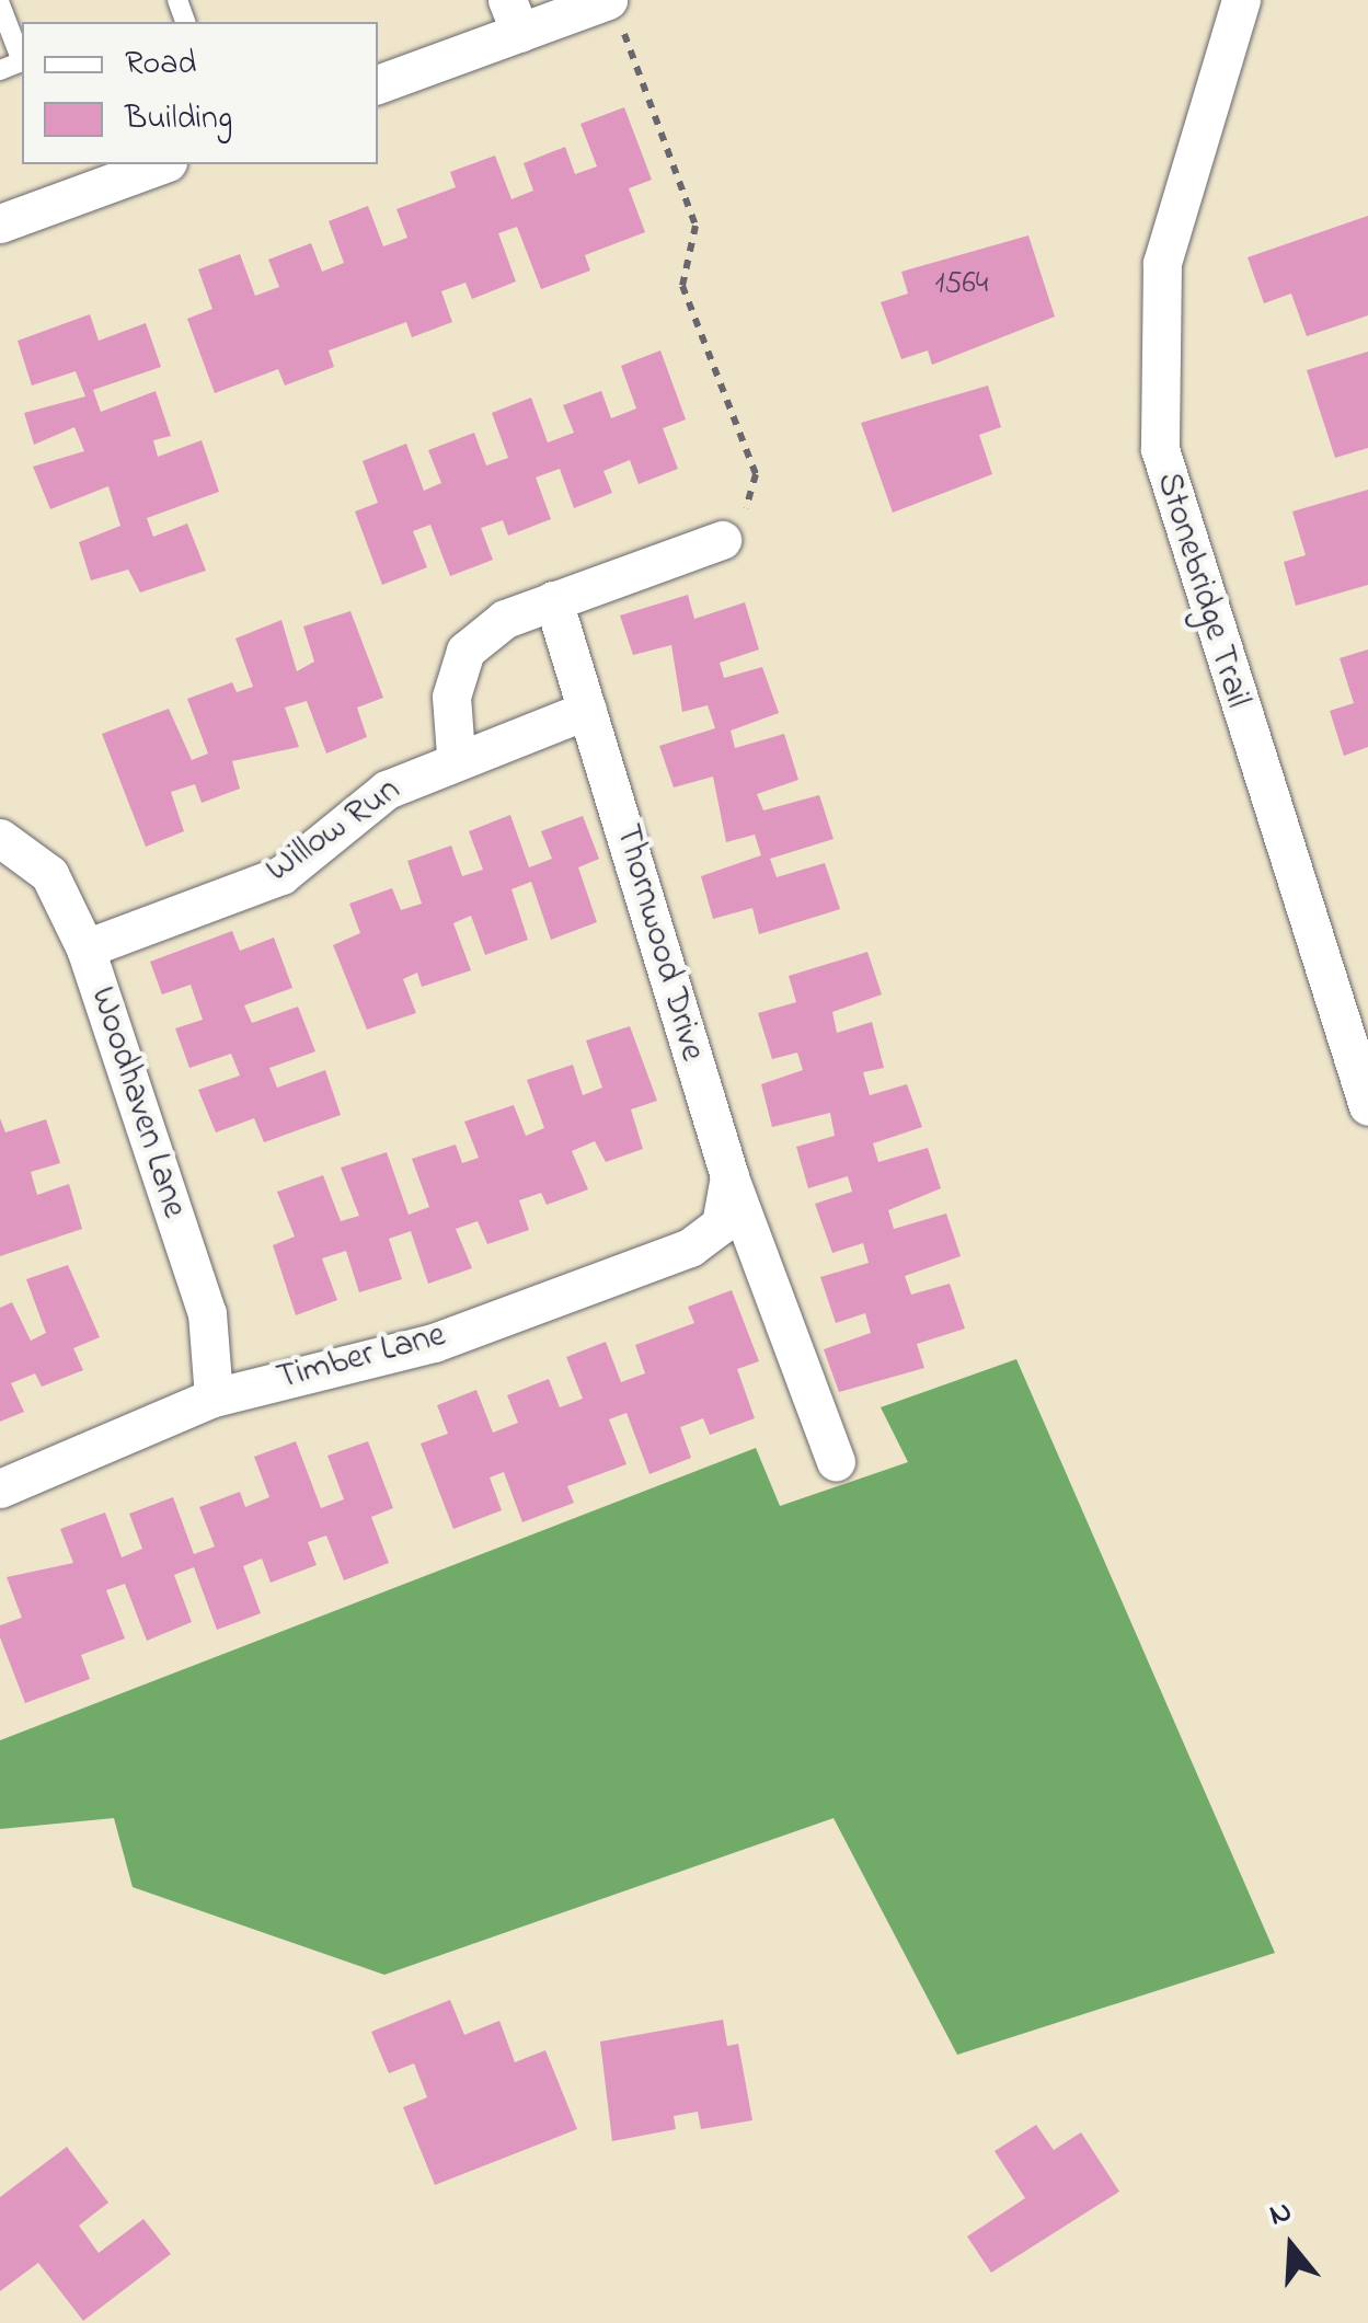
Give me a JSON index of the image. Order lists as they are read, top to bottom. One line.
{"streets":{"street":["Stonebridge Trail","Willow Run","Thornwood Drive","Woodhaven Lane","Timber Lane"]},"crossings":[["Willow Run","Thornwood Drive"],["Willow Run","Woodhaven Lane"],["Thornwood Drive","Timber Lane"],["Woodhaven Lane","Timber Lane"]],"house_numbers":["1564"],"legend":["Road","Building"],"north":"top"}
